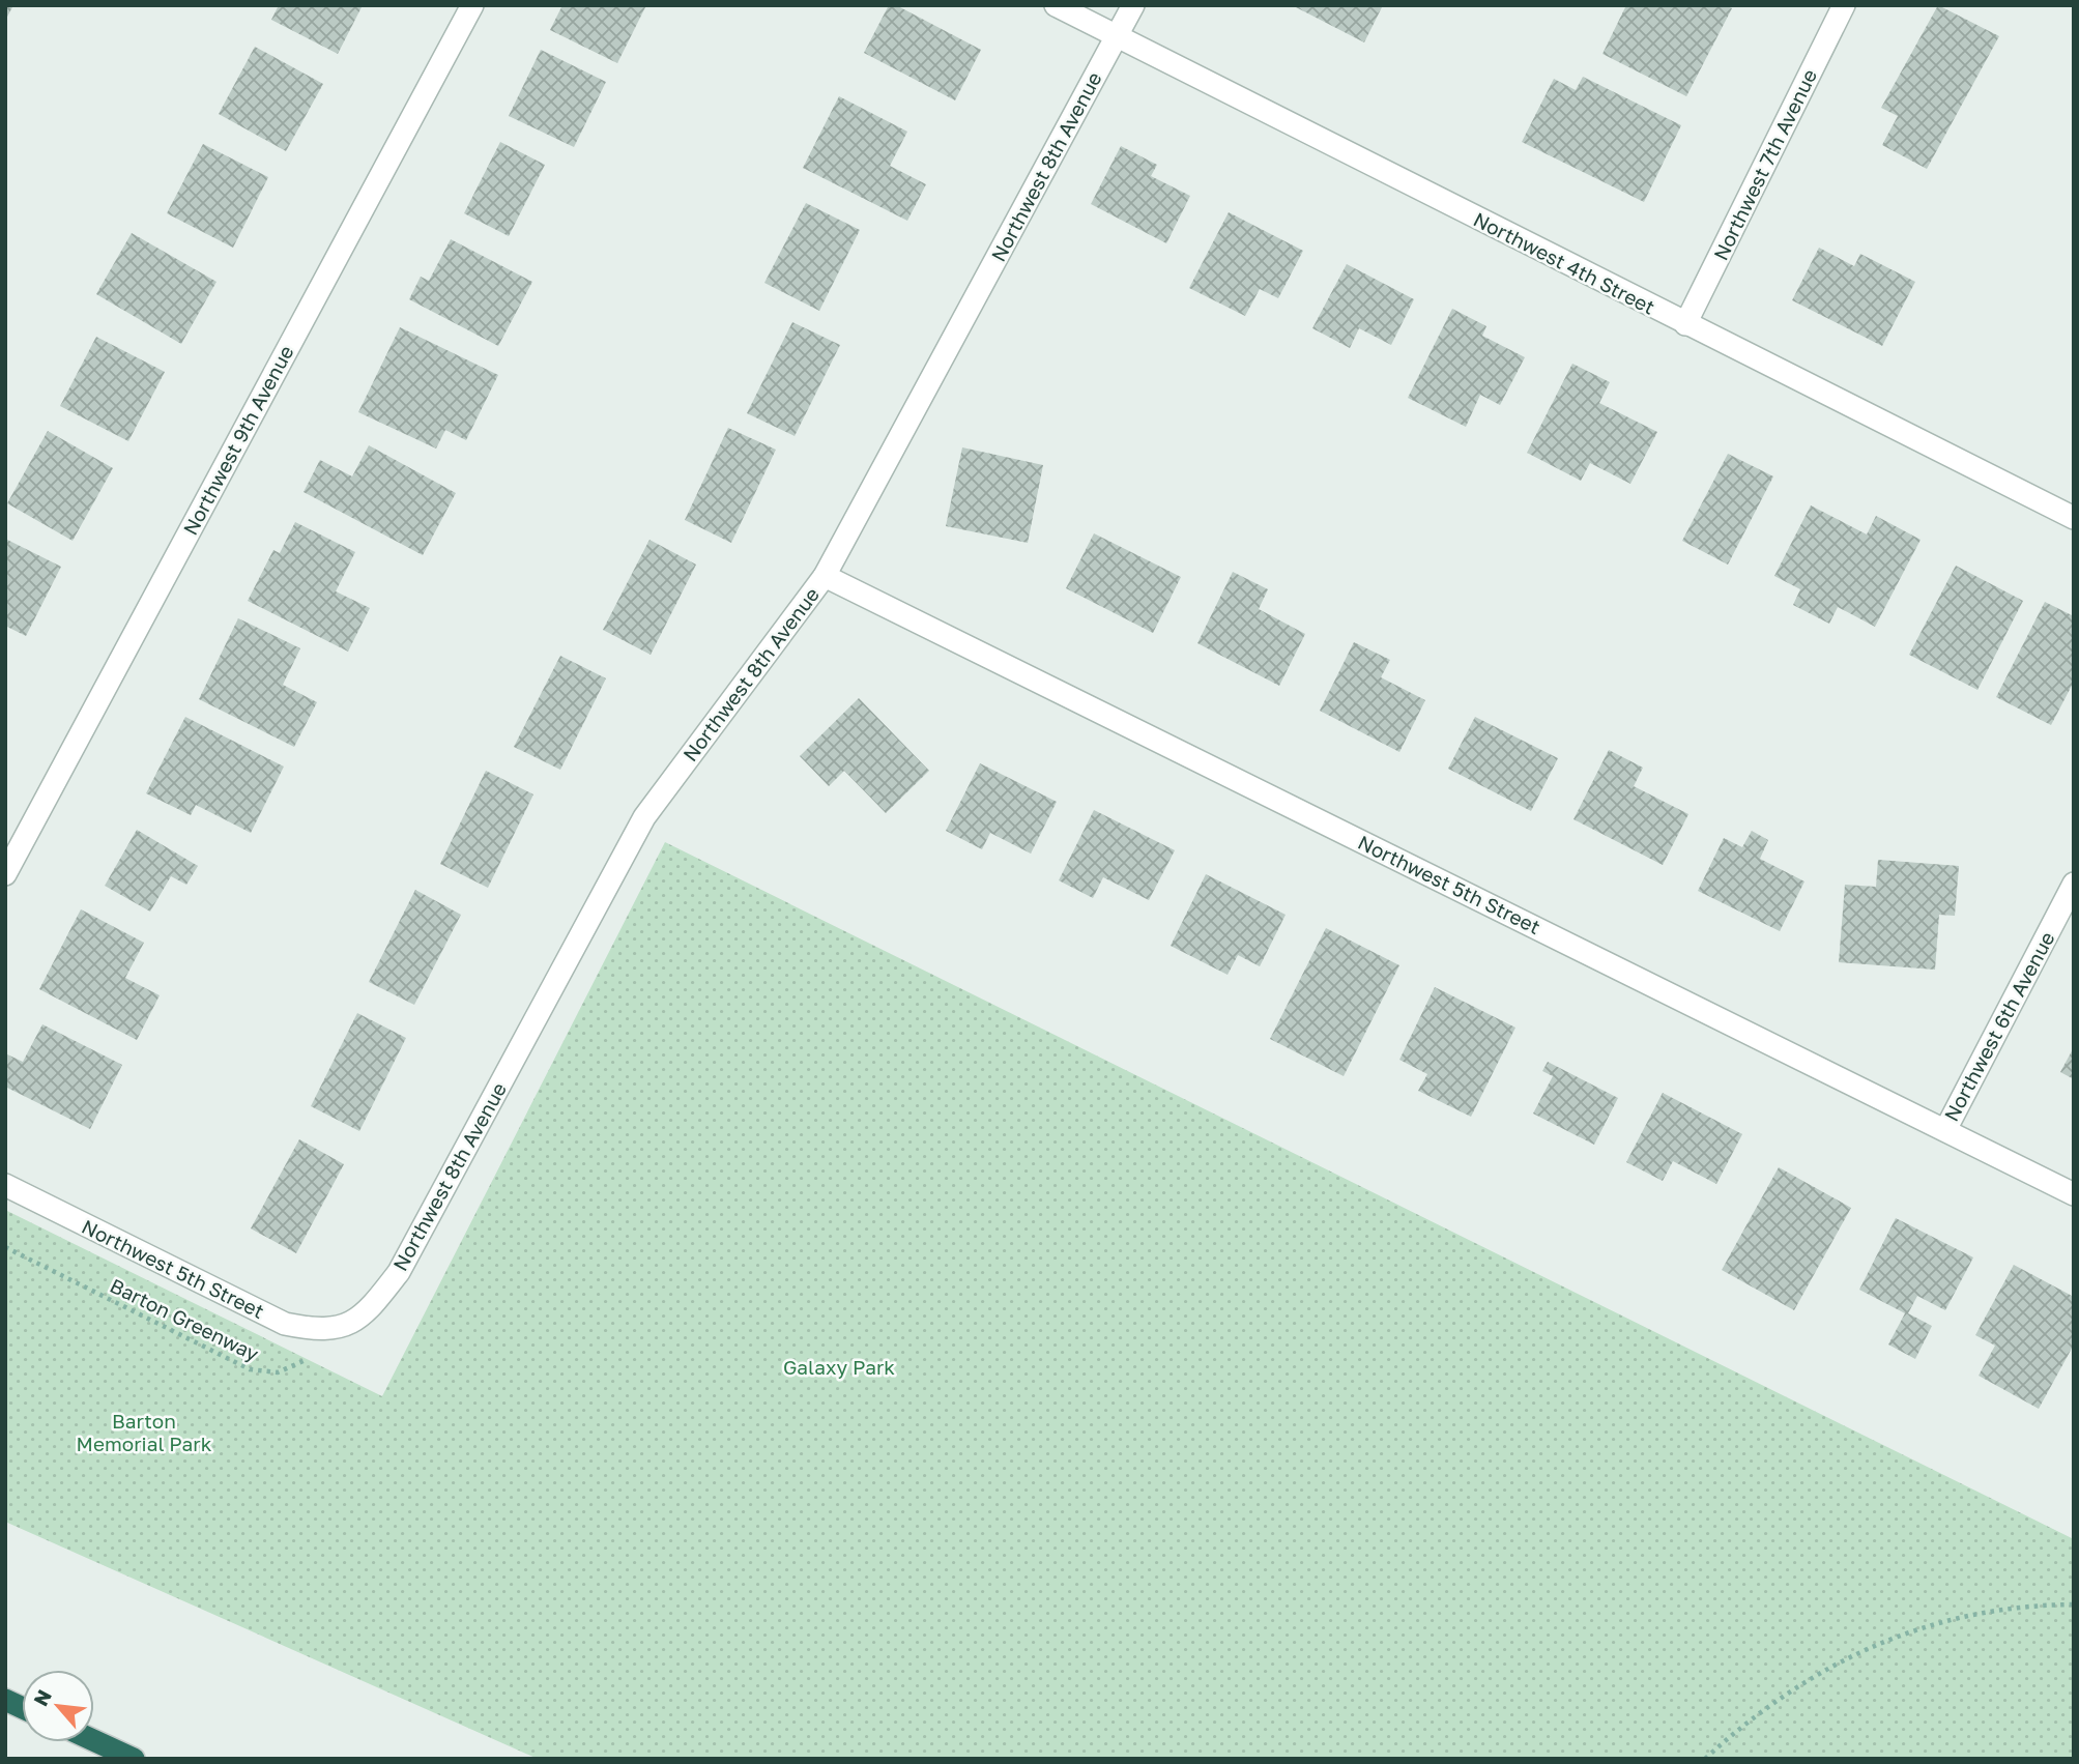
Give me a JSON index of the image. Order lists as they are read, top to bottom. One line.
{"streets":{"street":["Northwest 7th Avenue","Northwest 8th Avenue","Northwest 4th Street","Northwest 9th Avenue","Northwest 5th Street","Northwest 6th Avenue"],"path":["Barton Greenway"]},"crossings":[["Northwest 7th Avenue","Northwest 4th Street"],["Northwest 8th Avenue","Northwest 4th Street"],["Northwest 8th Avenue","Northwest 5th Street"],["Northwest 8th Avenue","Barton Greenway"],["Northwest 5th Street","Northwest 6th Avenue"],["Northwest 5th Street","Barton Greenway"]],"parks":["Galaxy Park","Barton Memorial Park"],"north":"top left"}
